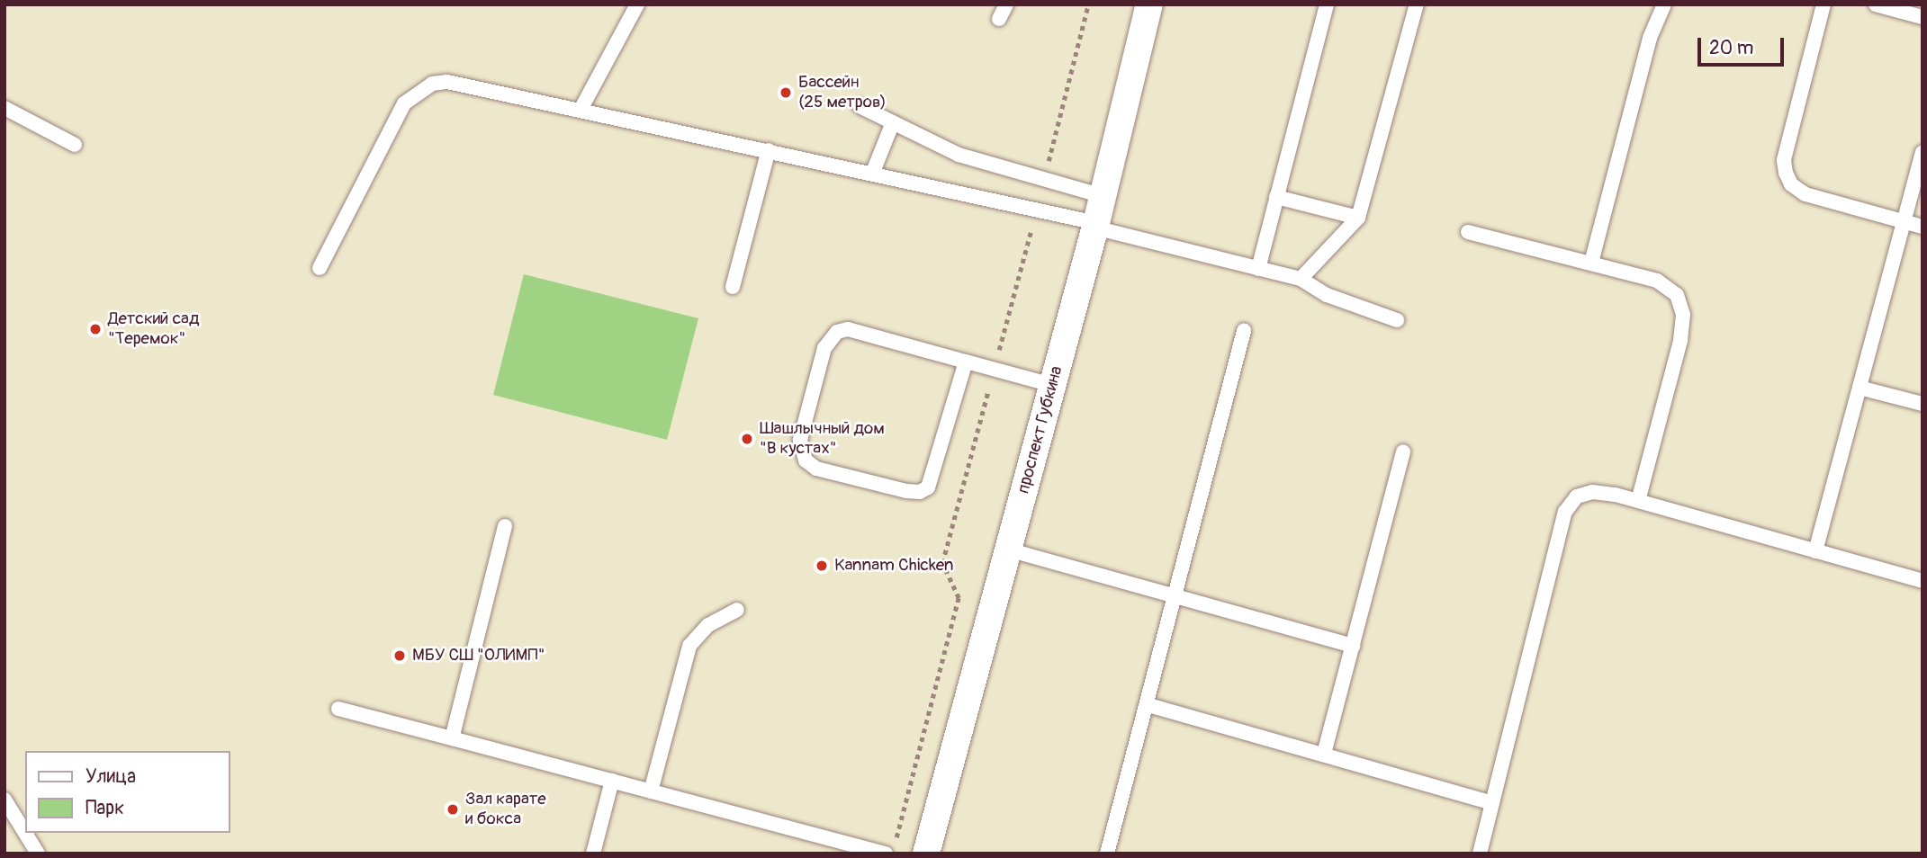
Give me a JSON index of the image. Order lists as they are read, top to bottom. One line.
{"streets":{"street":["проспект Губкина"]},"places":["Бассейн (25 метров)","Детский сад \"Теремок\"","Шашлычный дом \"В кустах\"","Kannam Chicken","МБУ СШ \"ОЛИМП\"","Зал карате и бокса"],"legend":["Улица","Парк"],"scale_bar":"20 m"}
